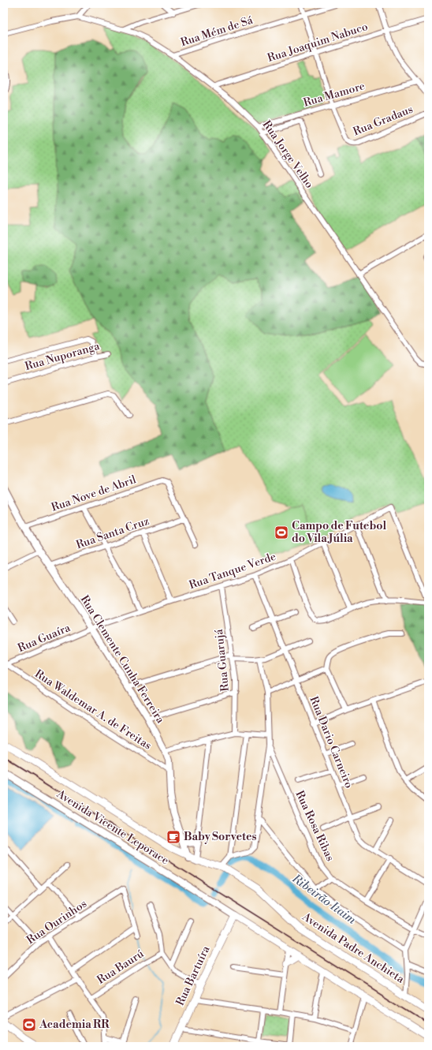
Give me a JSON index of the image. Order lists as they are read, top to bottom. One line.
{"streets":{"main road":["Avenida Padre Anchieta","Rua Bartuíra"],"street":["Rua Mém de Sá","Rua Joaquim Nabuco","Rua Mamore","Rua Gradaus","Rua Jorge Velho","Rua Nuporanga","Rua Nove de Abril","Rua Santa Cruz","Rua Tanque Verde","Rua Guaíra","Rua Clemente Cunha Ferreira","Rua Guarujá","Rua Waldemar A. de Freitas","Rua Dario Carneiro","Rua Rosa Ribas","Avenida Vicente Leporace","Rua Ourinhos","Rua Baurú"]},"crossings":[["Rua Mém de Sá","Rua Jorge Velho"],["Rua Joaquim Nabuco","Rua Jorge Velho"],["Rua Mamore","Rua Gradaus"],["Rua Mamore","Rua Jorge Velho"],["Rua Nove de Abril","Rua Santa Cruz"],["Rua Nove de Abril","Rua Clemente Cunha Ferreira"],["Rua Santa Cruz","Rua Clemente Cunha Ferreira"],["Rua Tanque Verde","Rua Guaíra"],["Rua Tanque Verde","Rua Clemente Cunha Ferreira"],["Rua Tanque Verde","Rua Guarujá"],["Rua Tanque Verde","Rua Dario Carneiro"],["Rua Guaíra","Rua Clemente Cunha Ferreira"],["Rua Guaíra","Rua Waldemar A. de Freitas"],["Rua Clemente Cunha Ferreira","Rua Waldemar A. de Freitas"],["Rua Clemente Cunha Ferreira","Avenida Padre Anchieta"],["Avenida Vicente Leporace","Rua Bartuíra"]],"water":["Ribeirão Itaim"],"places":{"sports":["Campo de Futebol do Vila Júlia","Academia RR"],"cafe":["Baby Sorvetes"]}}
